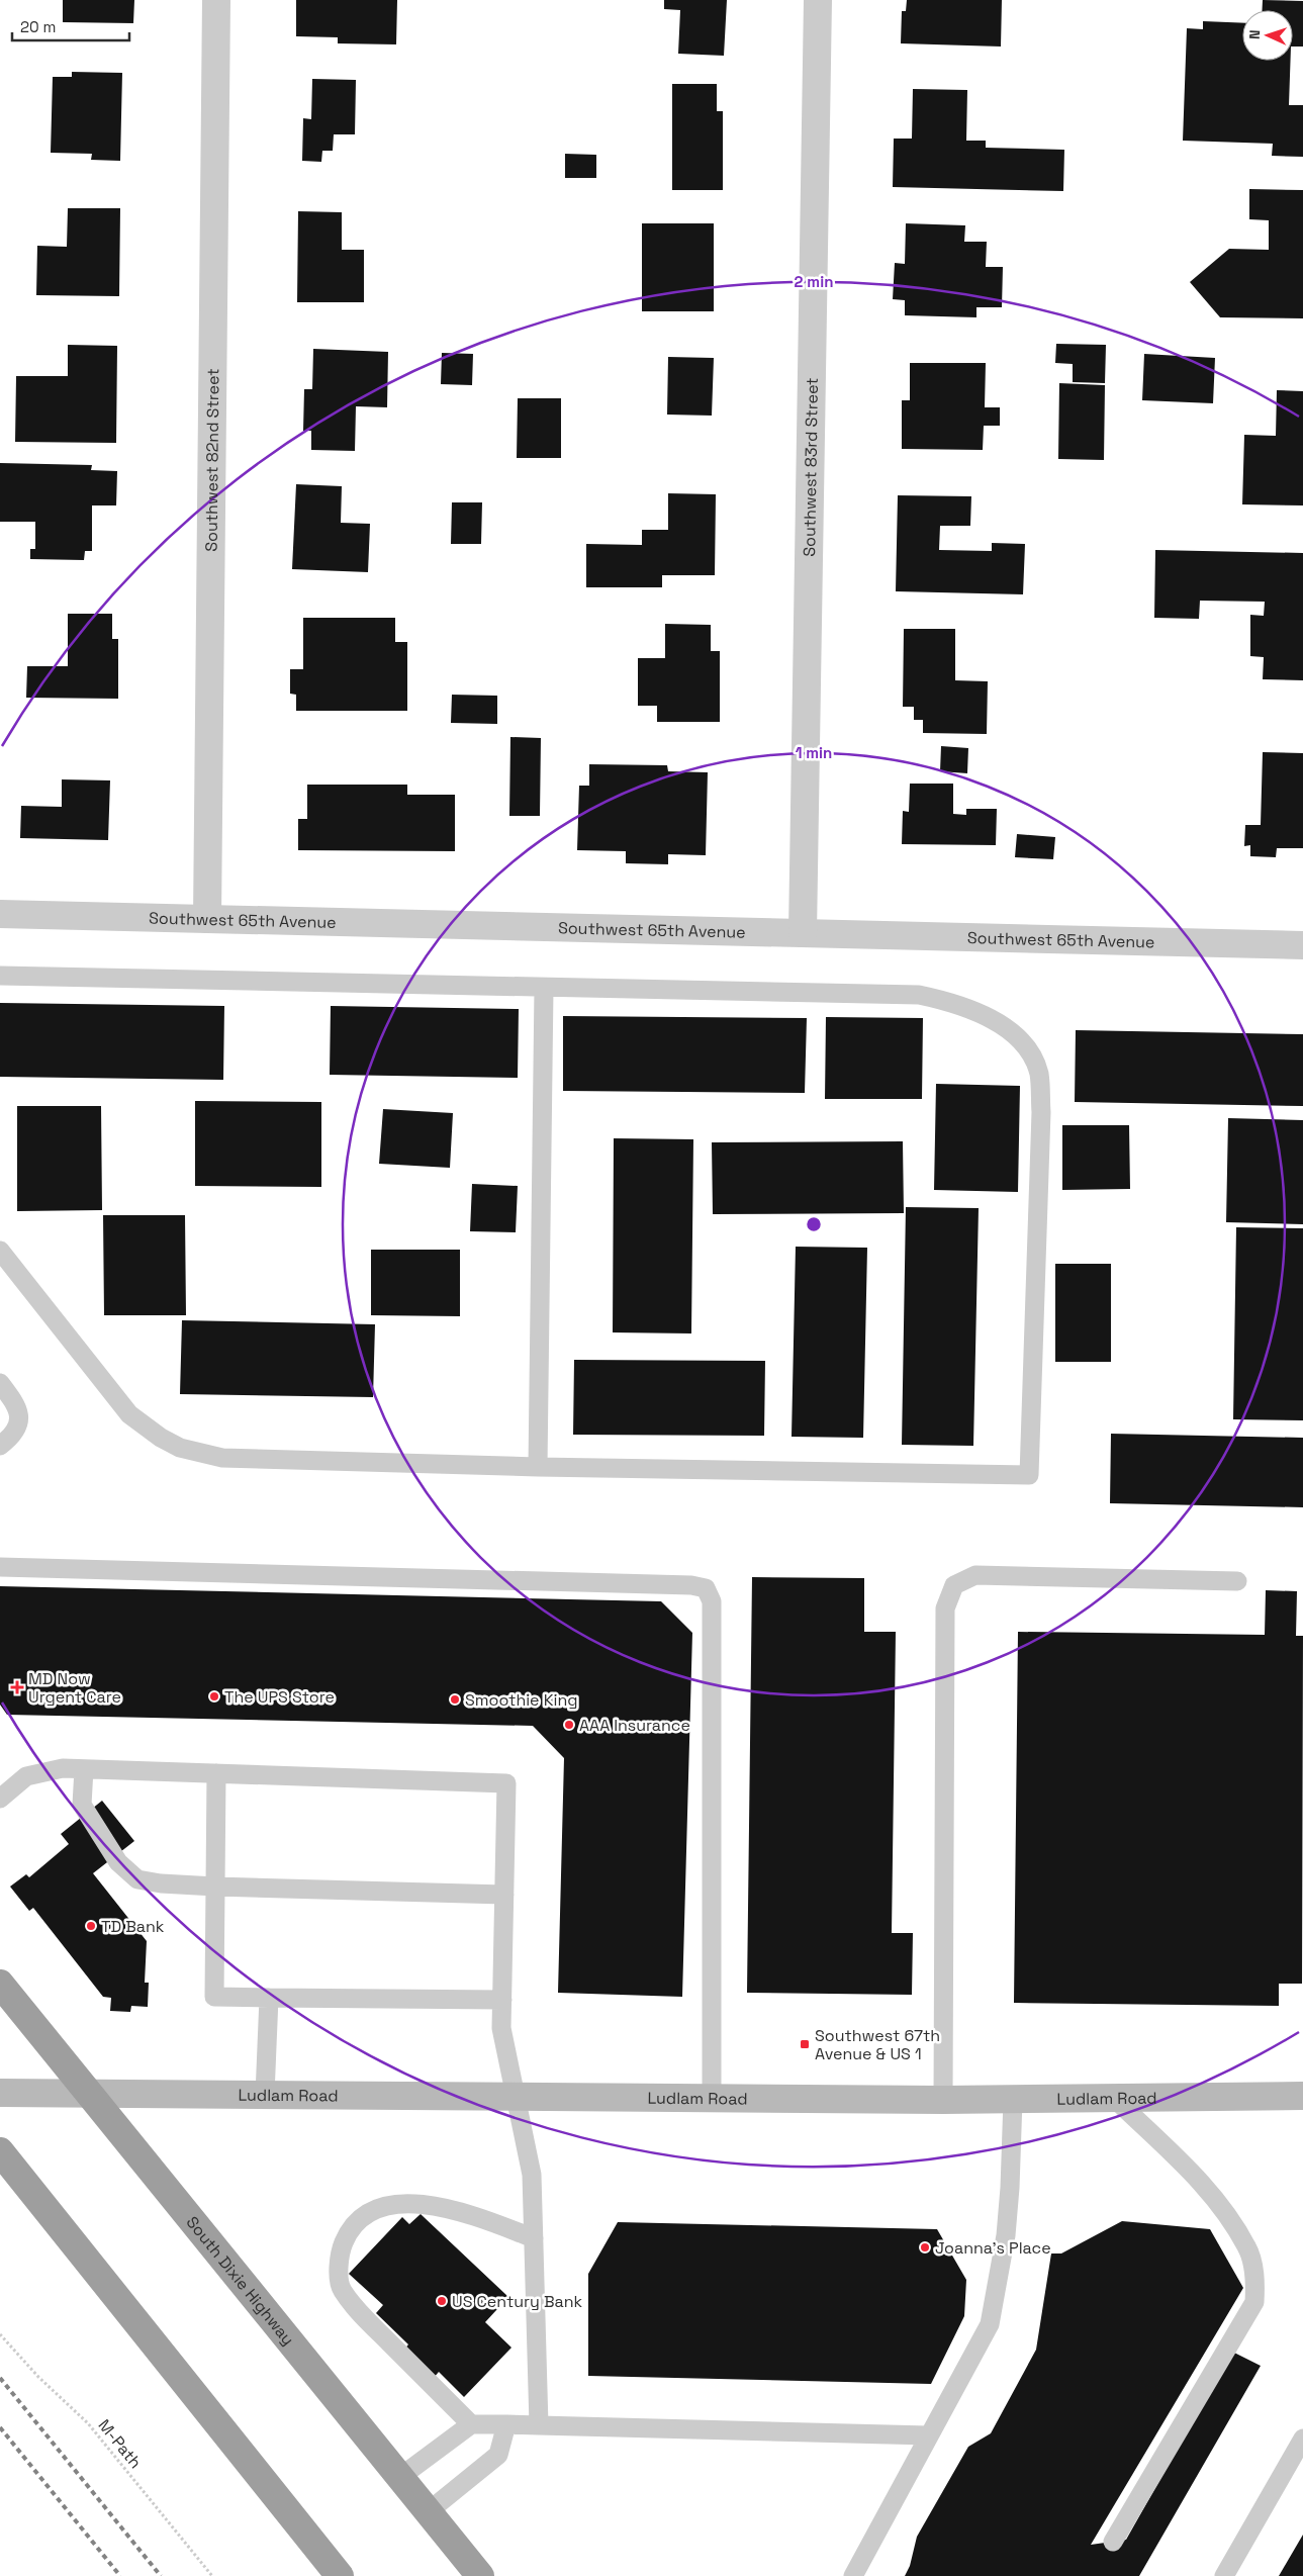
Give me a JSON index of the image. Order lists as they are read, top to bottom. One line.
{"streets":{"highway":["South Dixie Highway"],"main road":["Ludlam Road"],"street":["Southwest 82nd Street","Southwest 83rd Street","Southwest 65th Avenue"],"path":["M-Path"]},"crossings":[["Southwest 82nd Street","Southwest 65th Avenue"],["Southwest 83rd Street","Southwest 65th Avenue"],["Ludlam Road","South Dixie Highway"]],"places":{"health":["MD Now Urgent Care"],"other":["The UPS Store","Smoothie King","AAA Insurance","TD Bank","Joanna's Place","US Century Bank"],"transit":["Southwest 67th Avenue & US 1"]},"scale_bar":"20 m","north":"left","rings":["2 min","1 min"]}
